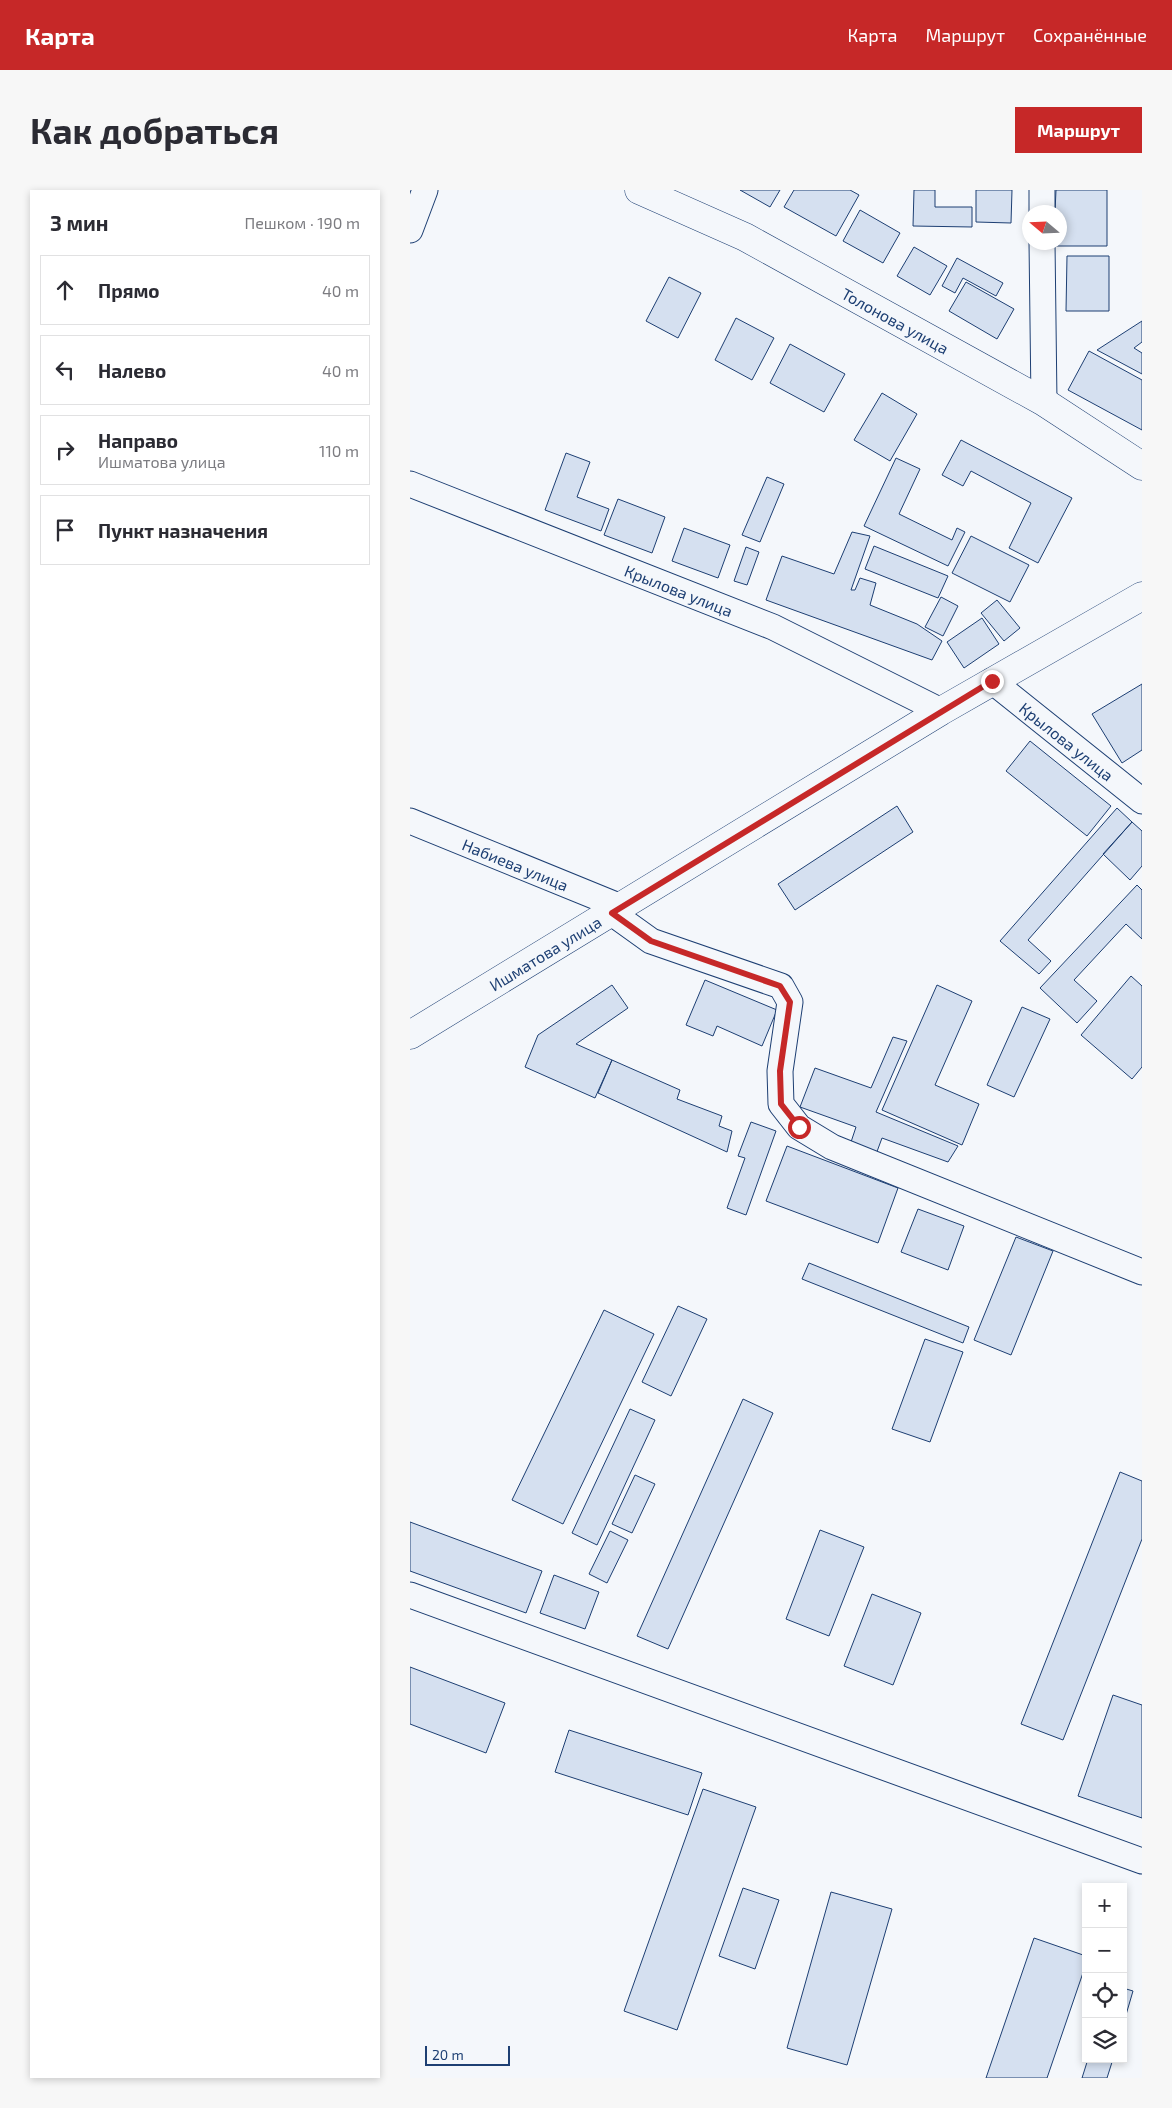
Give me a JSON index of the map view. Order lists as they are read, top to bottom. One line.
{"streets":{"main road":["Толонова улица","Ишматова улица"],"street":["Крылова улица","Набиева улица"]},"crossings":[["Крылова улица","Ишматова улица"],["Набиева улица","Ишматова улица"]],"scale_bar":"20 m","north":"left","page":{"header":"Карта","nav":["Карта","Маршрут","Сохранённые"],"buttons":"Маршрут","title":"Как добраться","heading":["3 мин","Пешком · 190 m"],"list":[["Прямо","40 m"],["Налево","40 m"],["Направо","Ишматова улица","110 m"],"Пункт назначения"],"map_buttons":["+","−"],"scale":"20 m"}}
